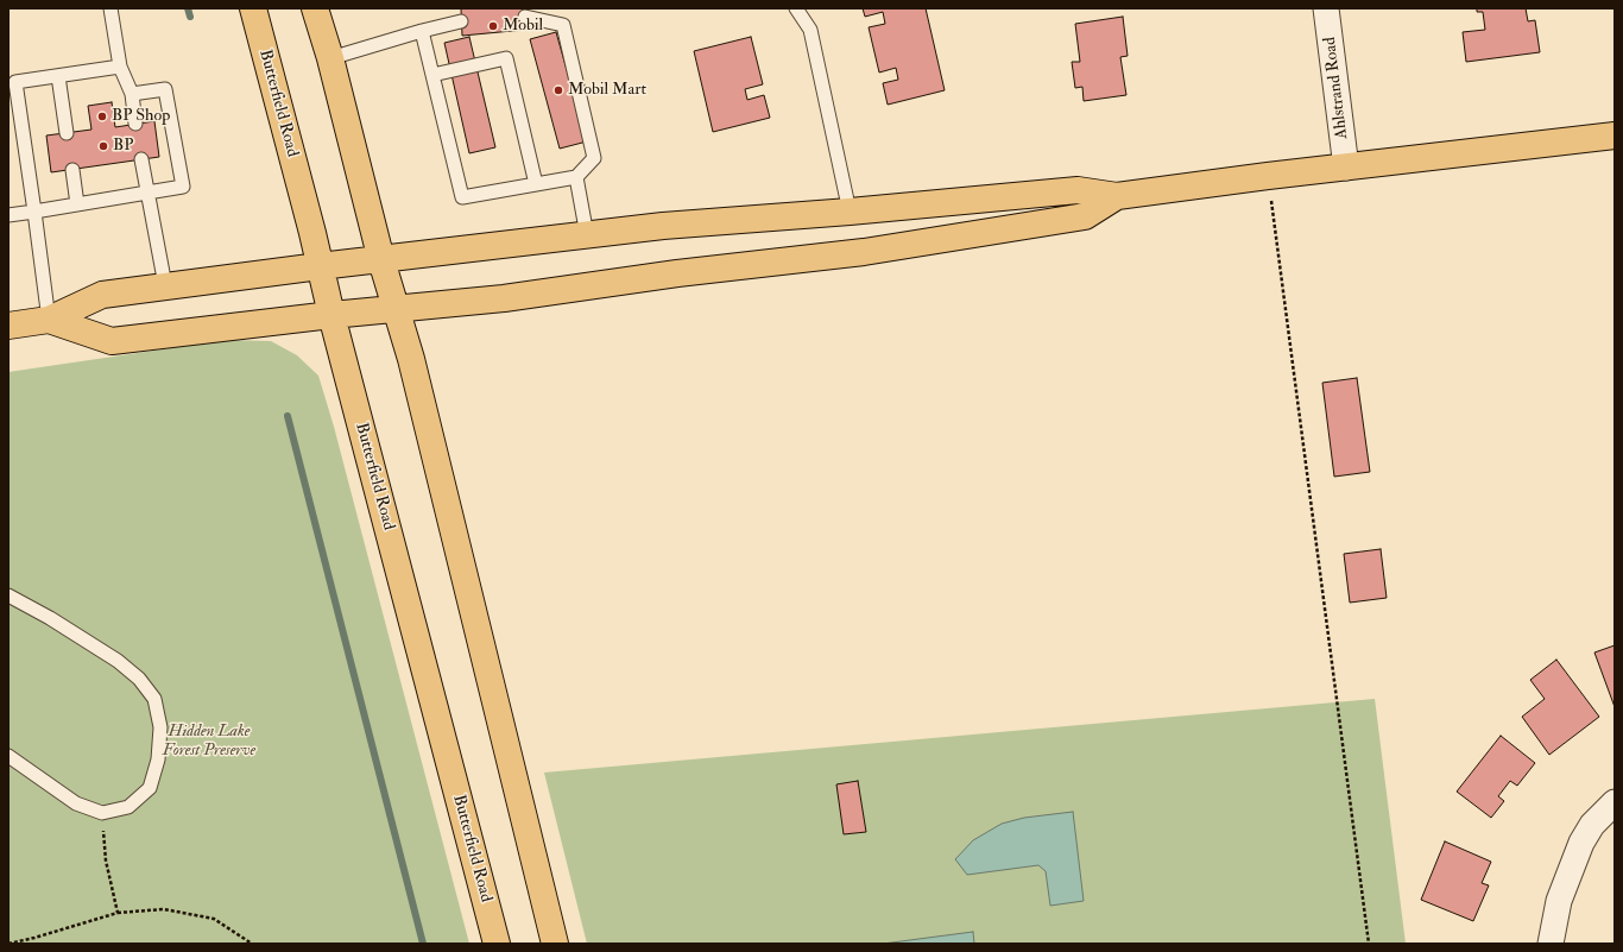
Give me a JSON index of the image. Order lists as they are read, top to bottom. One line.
{"streets":{"main road":["Butterfield Road"],"street":["Ahlstrand Road"]},"parks":["Hidden Lake Forest Preserve"],"places":["Mobil","Mobil Mart","BP Shop","BP"]}
